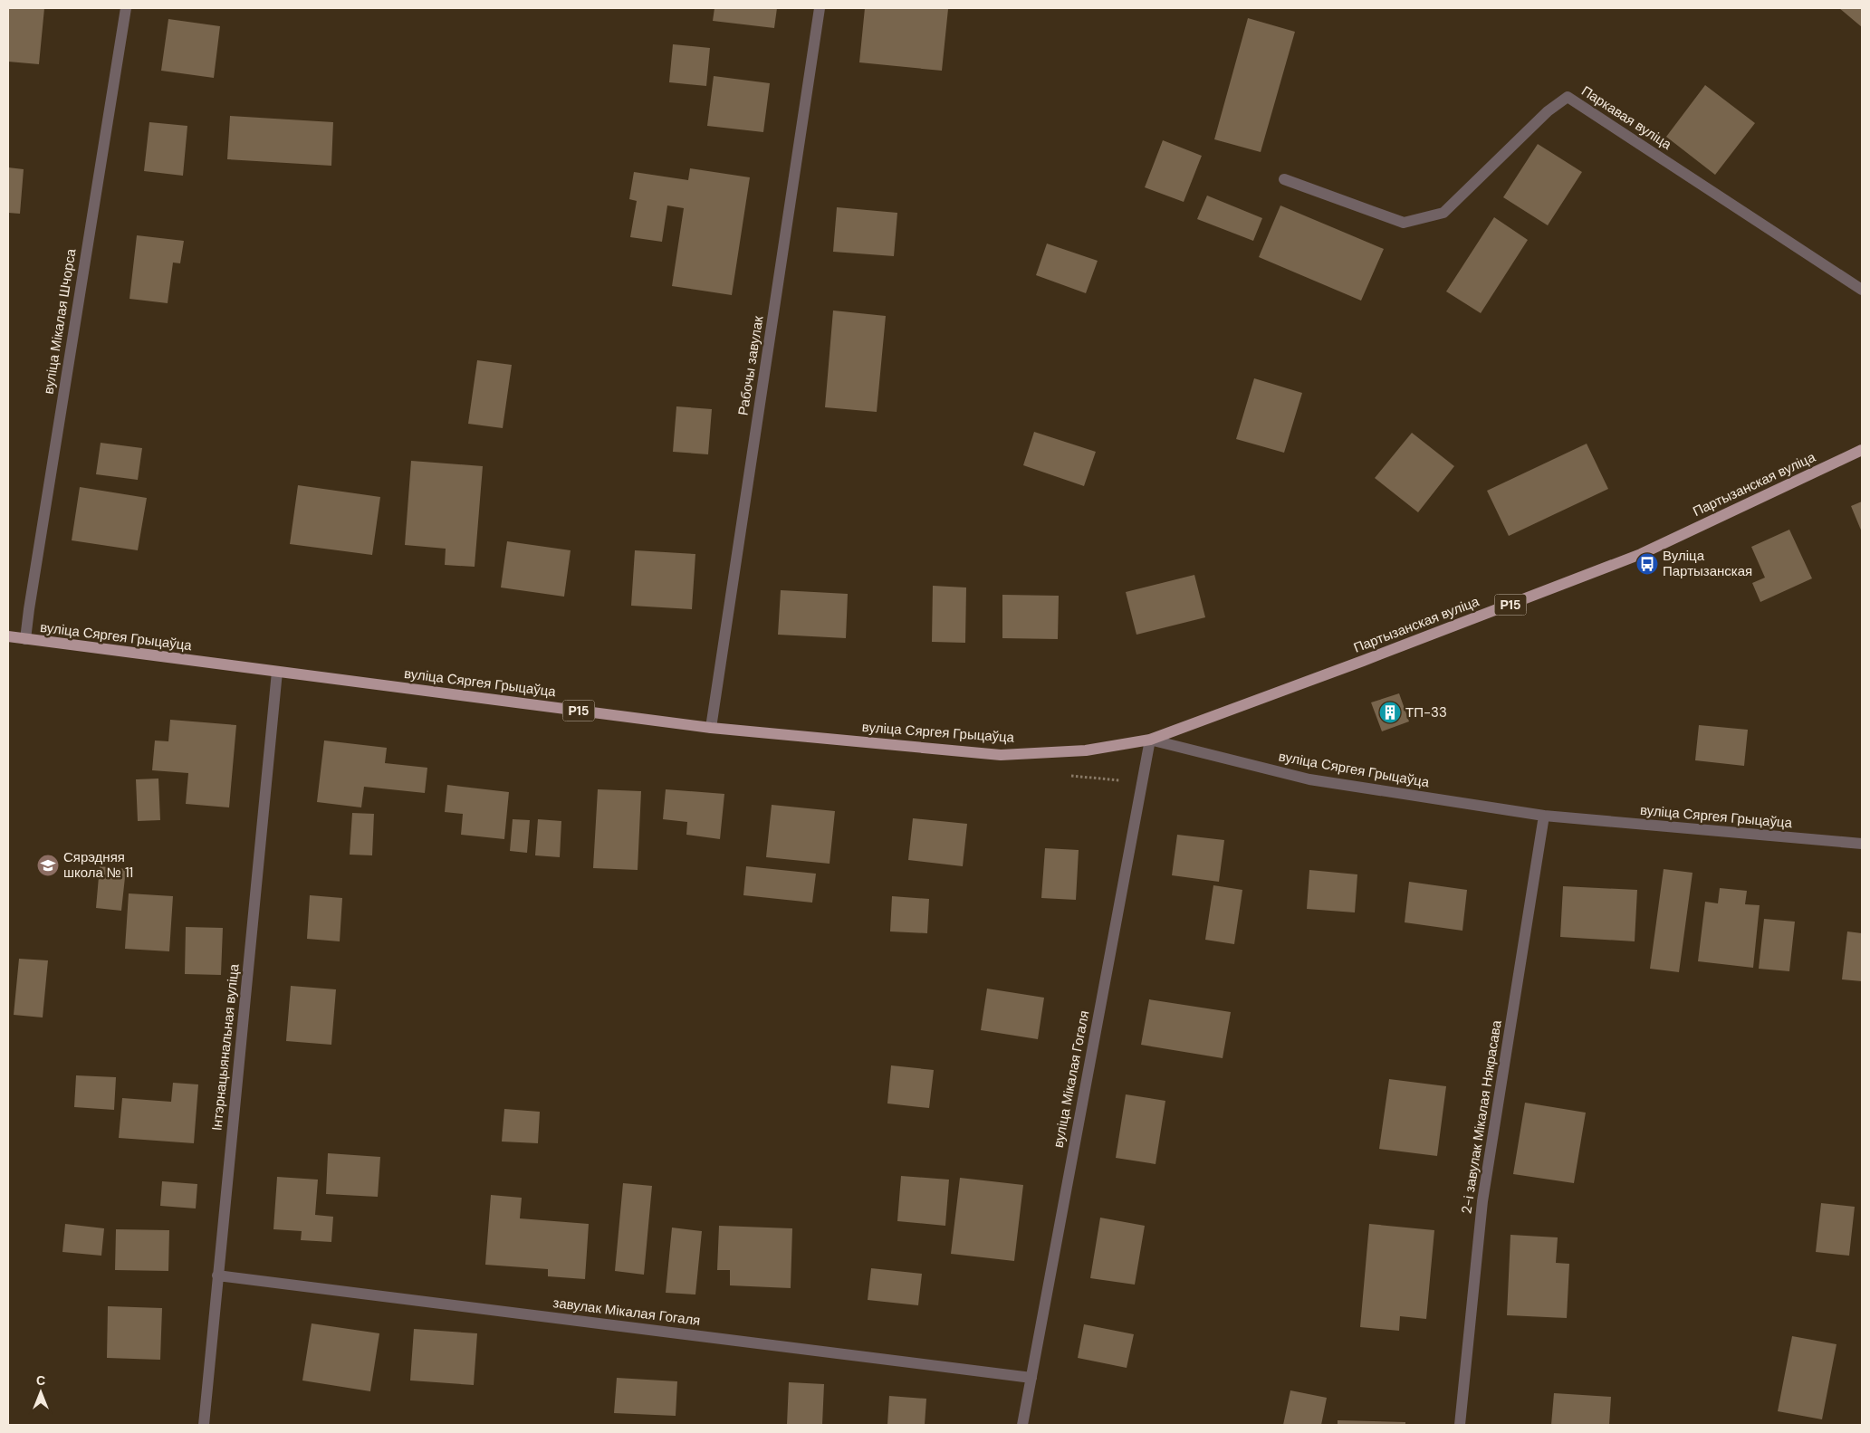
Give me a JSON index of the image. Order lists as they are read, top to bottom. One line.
{"streets":{"main road":["Партызанская вуліца","Р15","вуліца Сяргея Грыцаўца"],"street":["Паркавая вуліца","вуліца Мікалая Шчорса","Рабочы завулак","Інтэрнацыянальная вуліца","вуліца Мікалая Гогаля","2-і завулак Мікалая Някрасава","завулак Мікалая Гогаля"]},"crossings":[["вуліца Мікалая Шчорса","вуліца Сяргея Грыцаўца"],["Рабочы завулак","вуліца Сяргея Грыцаўца"],["Партызанская вуліца","вуліца Сяргея Грыцаўца"],["Партызанская вуліца","вуліца Мікалая Гогаля"],["вуліца Сяргея Грыцаўца","Інтэрнацыянальная вуліца"],["вуліца Сяргея Грыцаўца","вуліца Мікалая Гогаля"],["вуліца Сяргея Грыцаўца","2-і завулак Мікалая Някрасава"],["Інтэрнацыянальная вуліца","завулак Мікалая Гогаля"],["вуліца Мікалая Гогаля","завулак Мікалая Гогаля"]],"places":{"bus stop":["Вуліца Партызанская"],"building":["ТП-33"],"school or university":["Сярэдняя школа № 11"]},"north":"top"}
